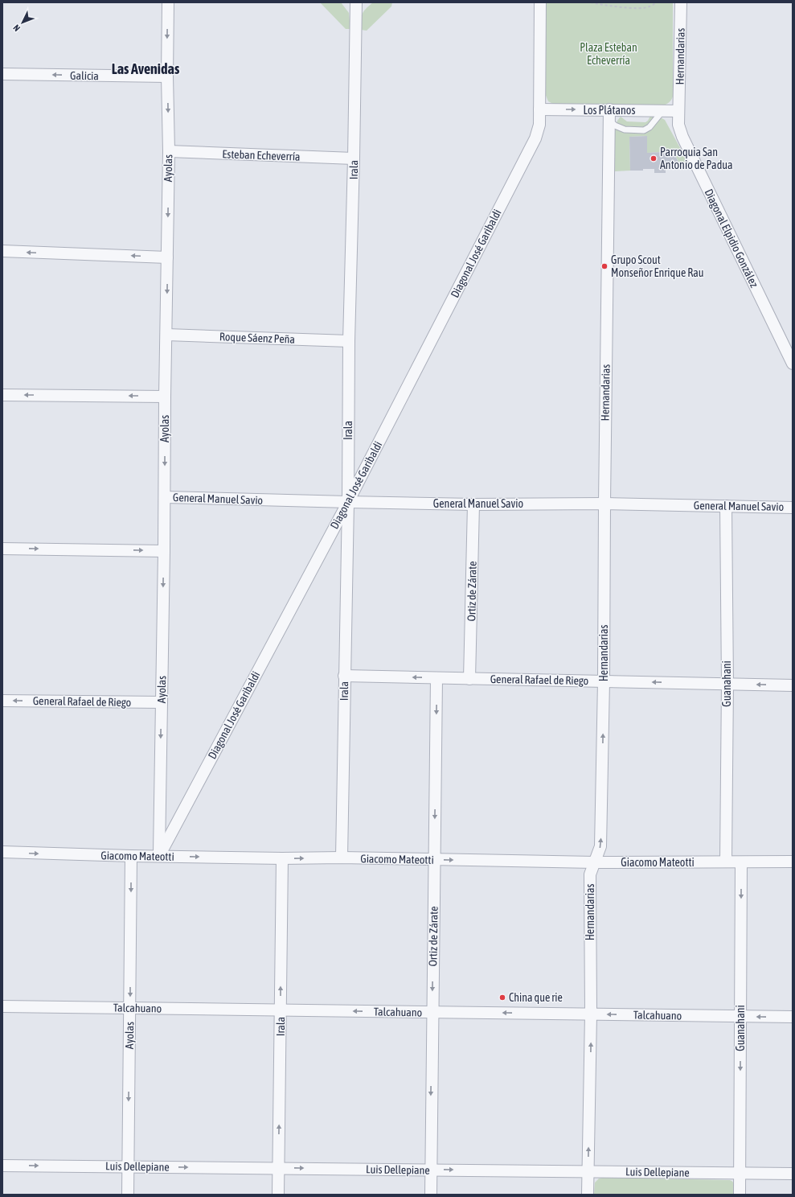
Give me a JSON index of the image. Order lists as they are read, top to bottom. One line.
{"streets":{"street":["Hernandarias","Galicia","Los Plátanos","Esteban Echeverría","Ayolas","Irala","Diagonal Elpidio González","Diagonal José Garibaldi","Roque Sáenz Peña","General Manuel Savio","Ortiz de Zárate","General Rafael de Riego","Guanahani","Giacomo Mateotti","Talcahuano","Luis Dellepiane"]},"crossings":[["Hernandarias","Los Plátanos"],["Hernandarias","Diagonal Elpidio González"],["Hernandarias","General Manuel Savio"],["Hernandarias","General Rafael de Riego"],["Hernandarias","Giacomo Mateotti"],["Hernandarias","Talcahuano"],["Hernandarias","Luis Dellepiane"],["Galicia","Ayolas"],["Los Plátanos","Diagonal Elpidio González"],["Los Plátanos","Diagonal José Garibaldi"],["Esteban Echeverría","Ayolas"],["Esteban Echeverría","Irala"],["Ayolas","Diagonal José Garibaldi"],["Ayolas","Roque Sáenz Peña"],["Ayolas","General Manuel Savio"],["Ayolas","General Rafael de Riego"],["Ayolas","Giacomo Mateotti"],["Ayolas","Talcahuano"],["Ayolas","Luis Dellepiane"],["Irala","Diagonal José Garibaldi"],["Irala","Roque Sáenz Peña"],["Irala","General Manuel Savio"],["Irala","General Rafael de Riego"],["Irala","Giacomo Mateotti"],["Irala","Talcahuano"],["Irala","Luis Dellepiane"],["Diagonal José Garibaldi","General Manuel Savio"],["Diagonal José Garibaldi","Giacomo Mateotti"],["General Manuel Savio","Ortiz de Zárate"],["General Manuel Savio","Guanahani"],["Ortiz de Zárate","General Rafael de Riego"],["Ortiz de Zárate","Giacomo Mateotti"],["Ortiz de Zárate","Talcahuano"],["Ortiz de Zárate","Luis Dellepiane"],["General Rafael de Riego","Guanahani"],["Guanahani","Giacomo Mateotti"],["Guanahani","Talcahuano"],["Guanahani","Luis Dellepiane"]],"one_way":["Galicia","Los Plátanos","Ayolas","Ortiz de Zárate","General Rafael de Riego","Guanahani","Giacomo Mateotti","Talcahuano","Luis Dellepiane"],"districts":["Las Avenidas"],"parks":["Plaza Esteban Echeverría"],"places":["Parroquia San Antonio de Padua","Grupo Scout Monseñor Enrique Rau","China que rie"],"north":"bottom left"}
